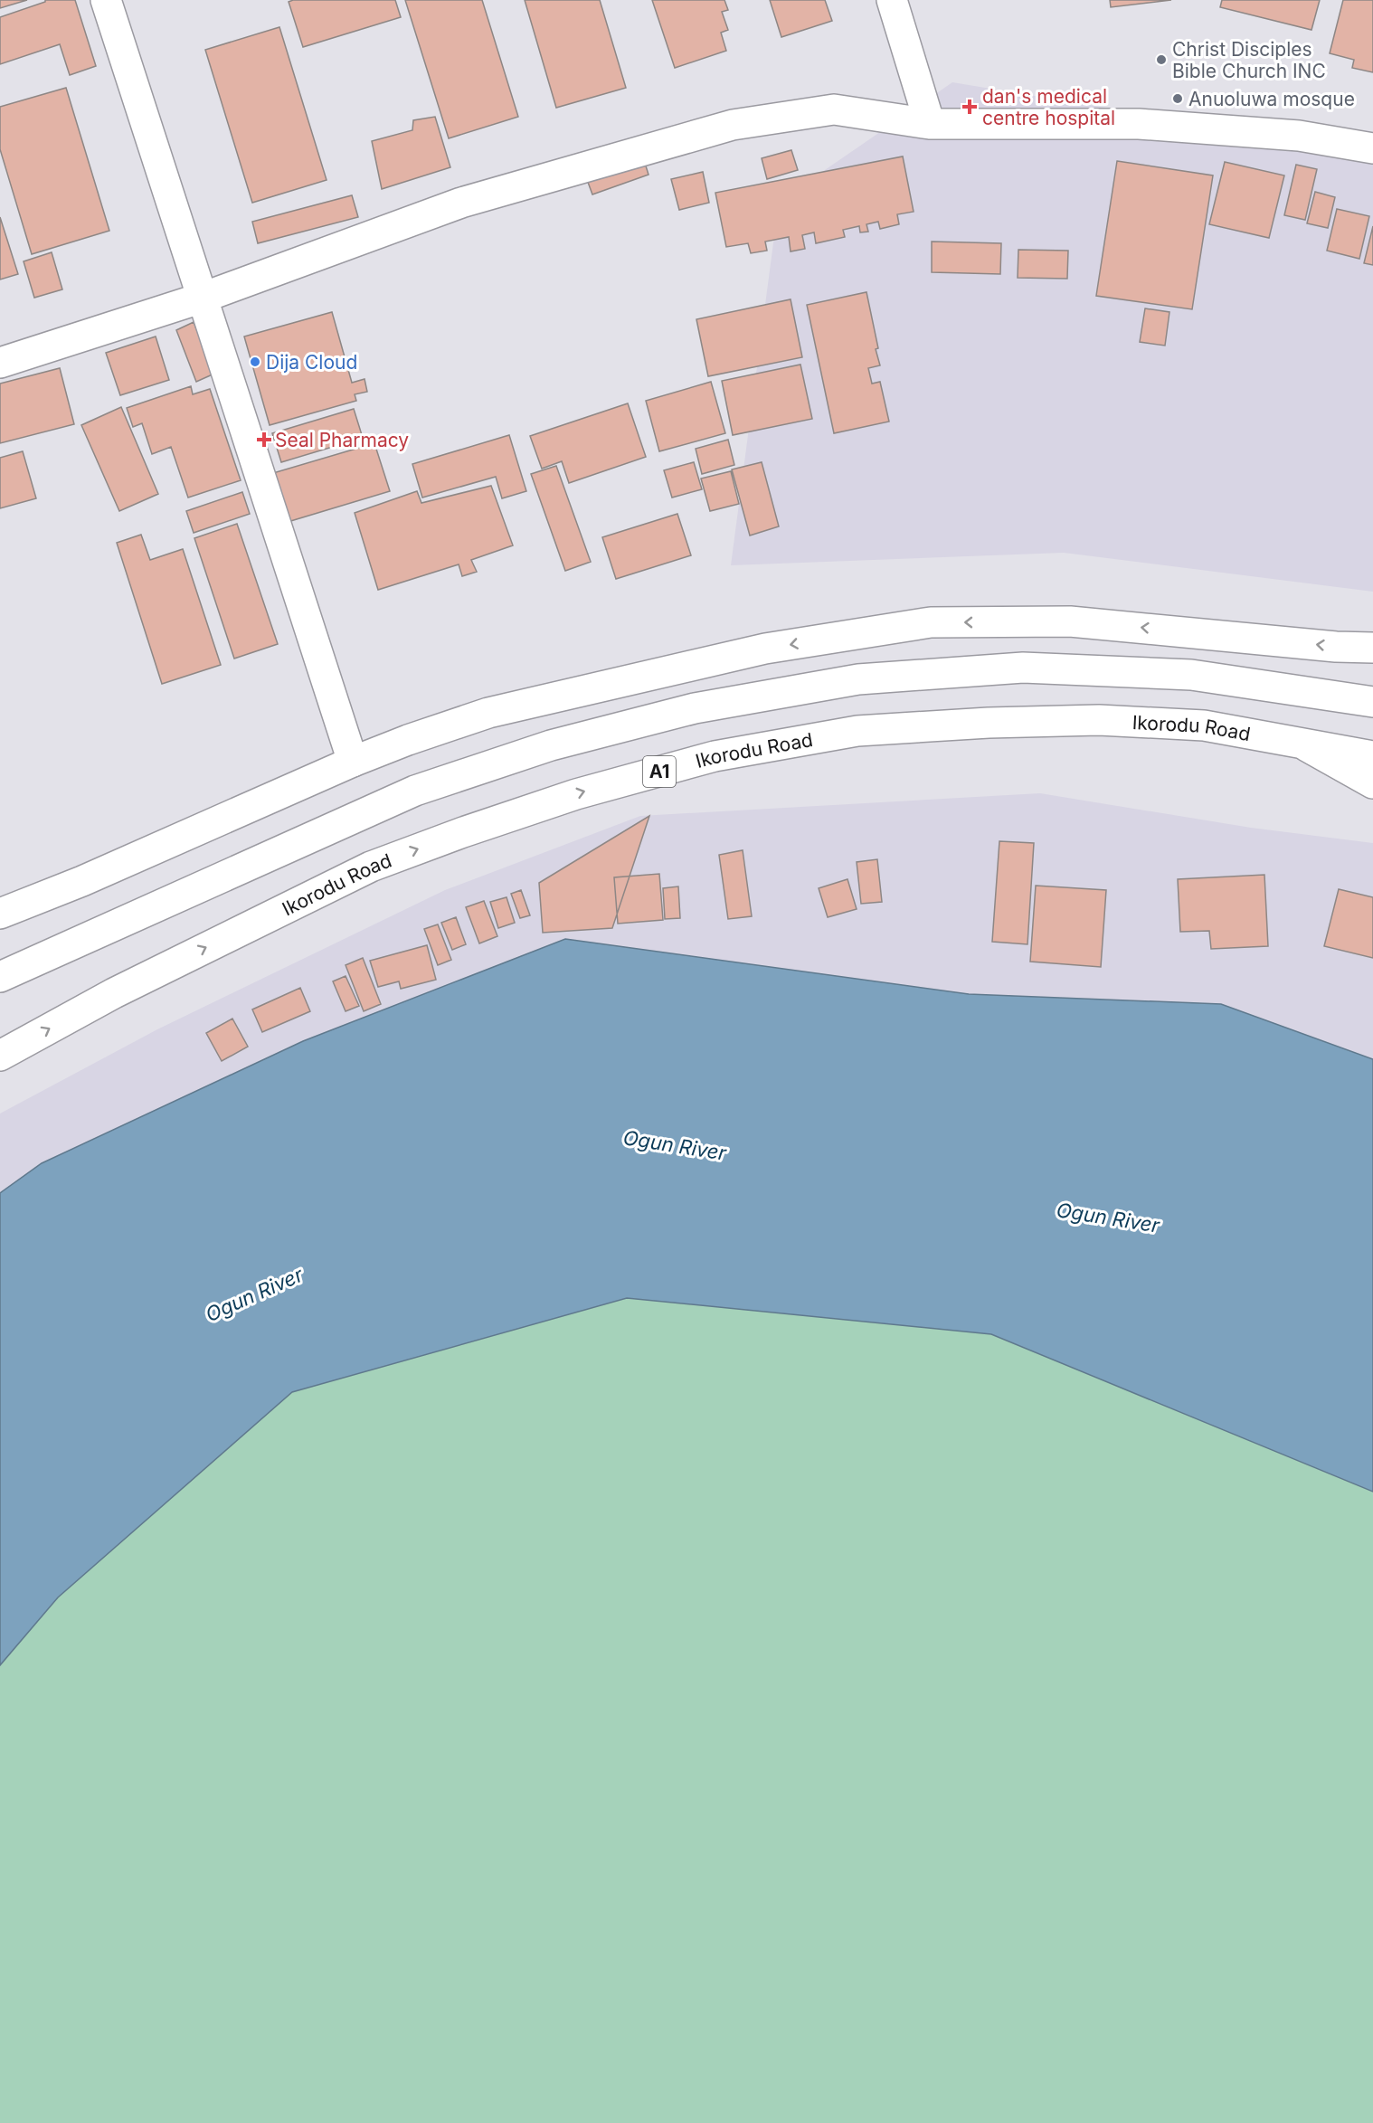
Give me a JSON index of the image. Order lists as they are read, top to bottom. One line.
{"streets":{"main road":["Ikorodu Road","A1"]},"water":["Ogun River"],"places":{"other":["Christ Disciples Bible Church INC","Anuoluwa mosque","Dija Cloud"],"health":["dan's medical centre hospital","Seal Pharmacy"]}}
